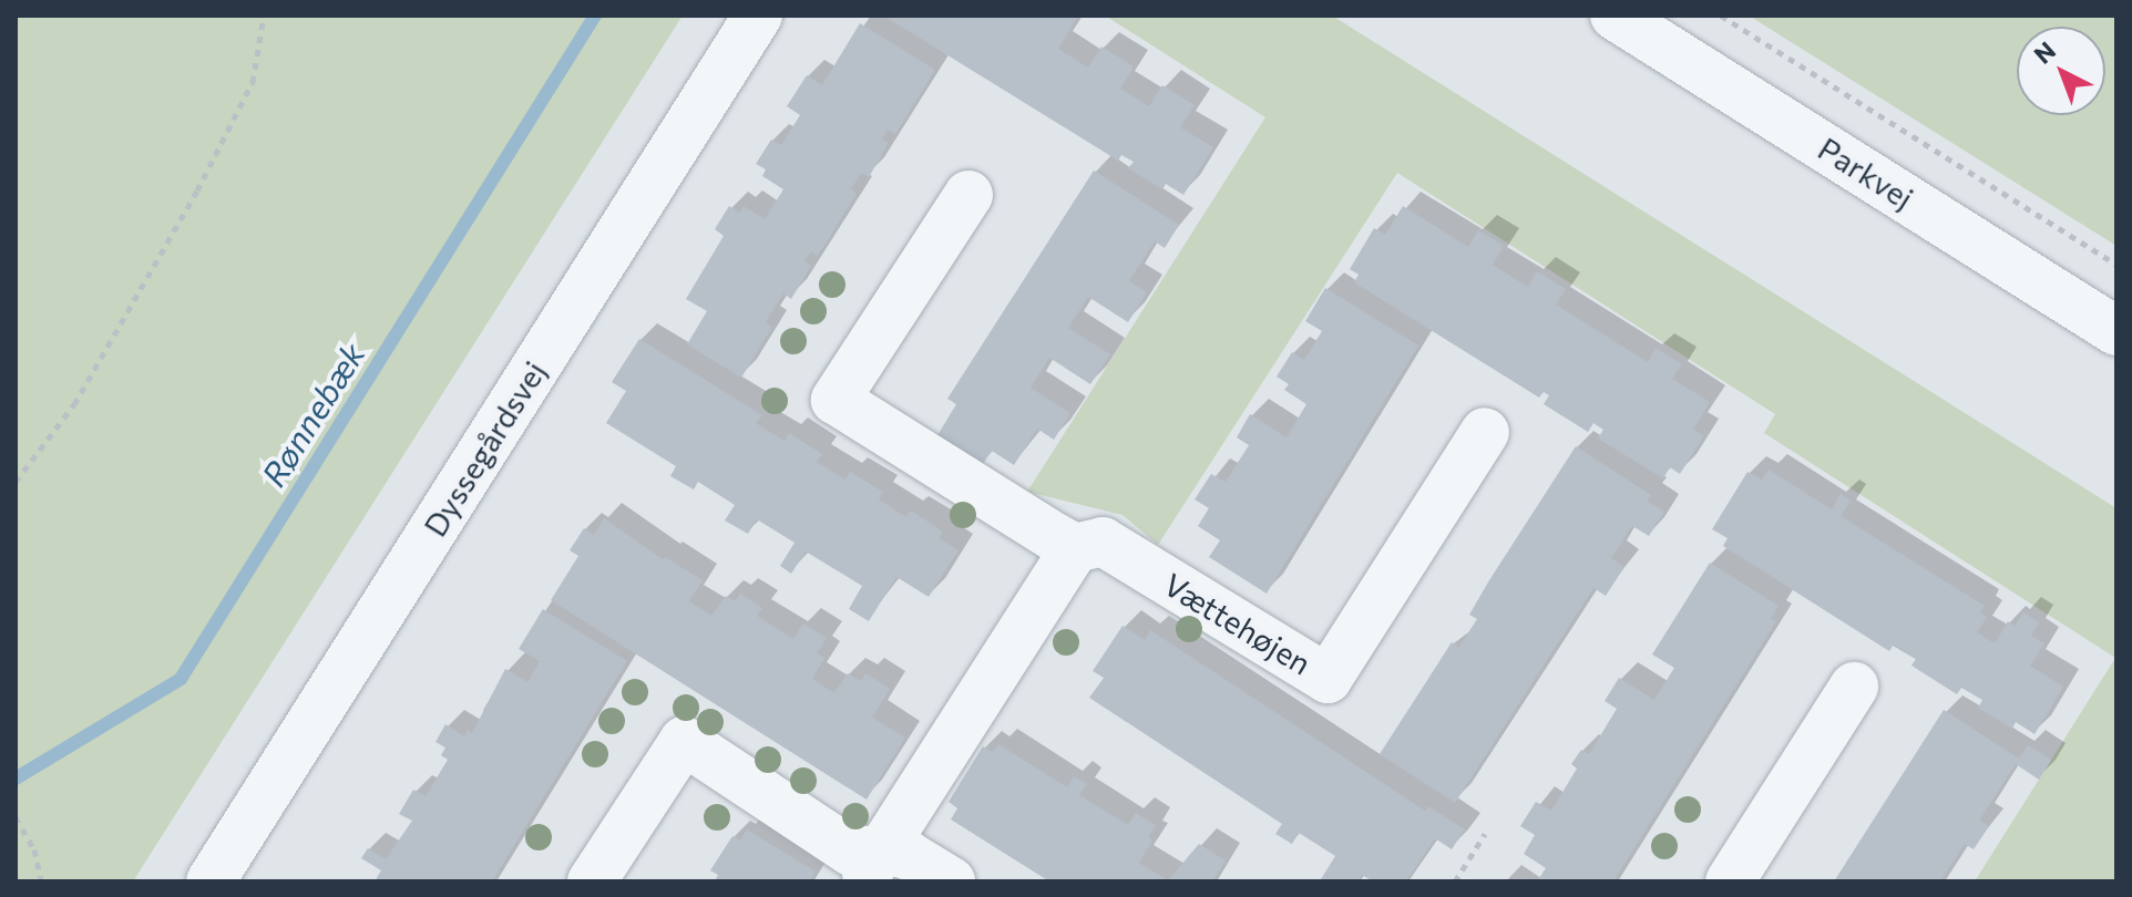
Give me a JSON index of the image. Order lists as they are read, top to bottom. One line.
{"streets":{"street":["Parkvej","Dyssegårdsvej","Vættehøjen"]},"water":["Rønnebæk"],"north":"top left"}
